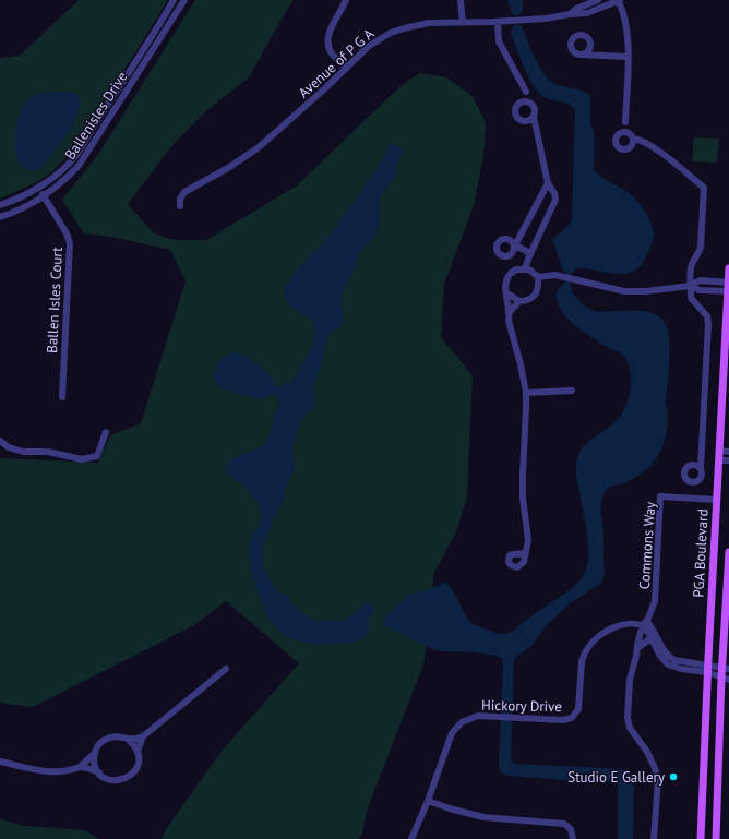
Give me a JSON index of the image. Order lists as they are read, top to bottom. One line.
{"streets":{"main road":["PGA Boulevard"],"street":["Avenue of P G A","Ballenisles Drive","Ballen Isles Court","Commons Way","Hickory Drive"]},"crossings":[["Ballenisles Drive","Ballen Isles Court"],["Commons Way","PGA Boulevard"],["Commons Way","Hickory Drive"]],"places":["Studio E Gallery"]}
